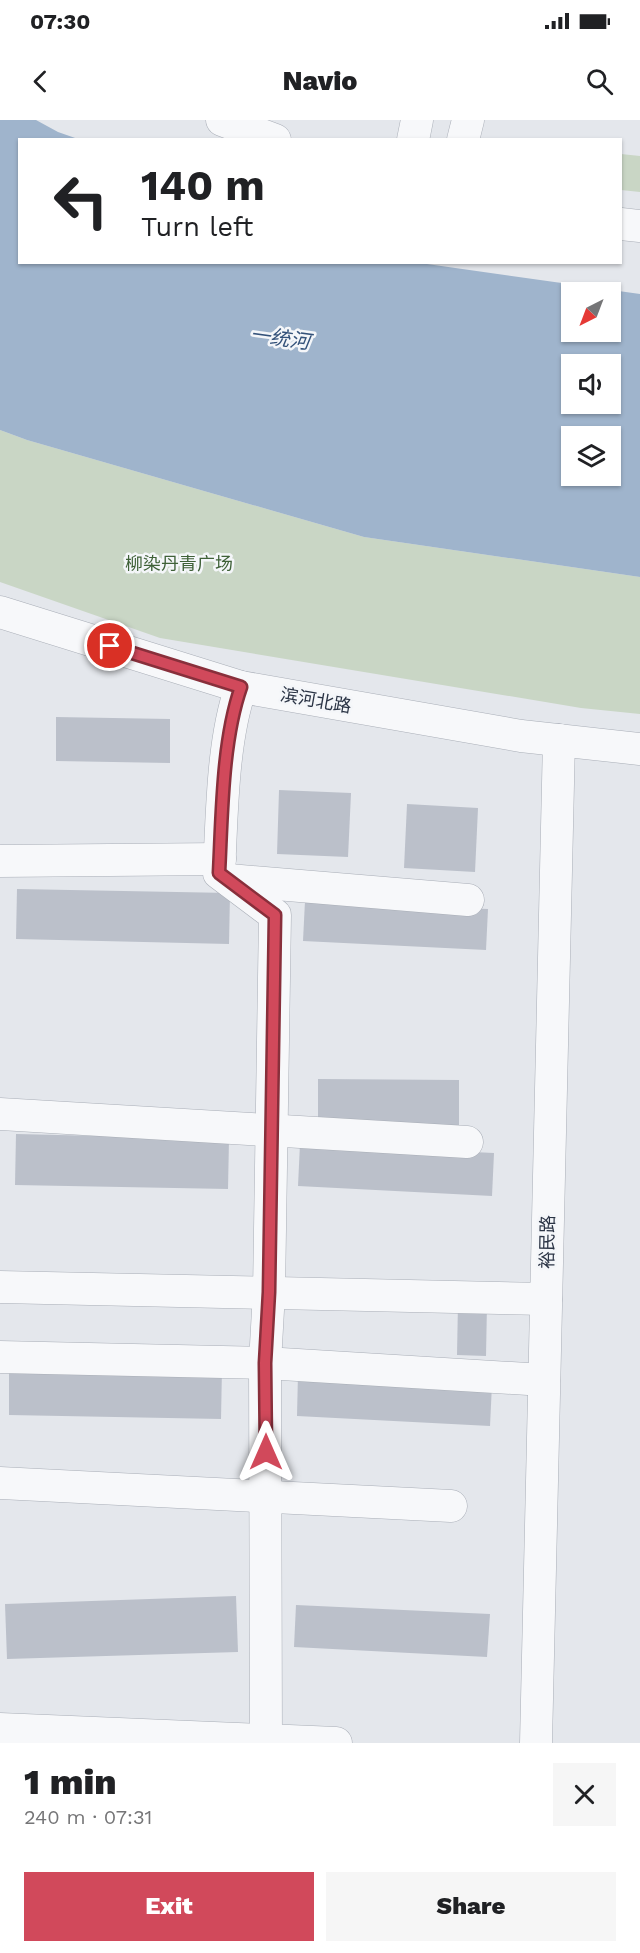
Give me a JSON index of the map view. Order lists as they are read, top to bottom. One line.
{"streets":{"street":["滨河北路","裕民路"]},"crossings":[["滨河北路","裕民路"]],"water":["一统河"],"parks":["柳染丹青广场"],"north":"bottom left","page":{"status":"07:30","header":"Navio","turn":["140 m","Turn left"],"heading":["1 min","240 m · 07:31"],"buttons":["Exit","Share"]}}
